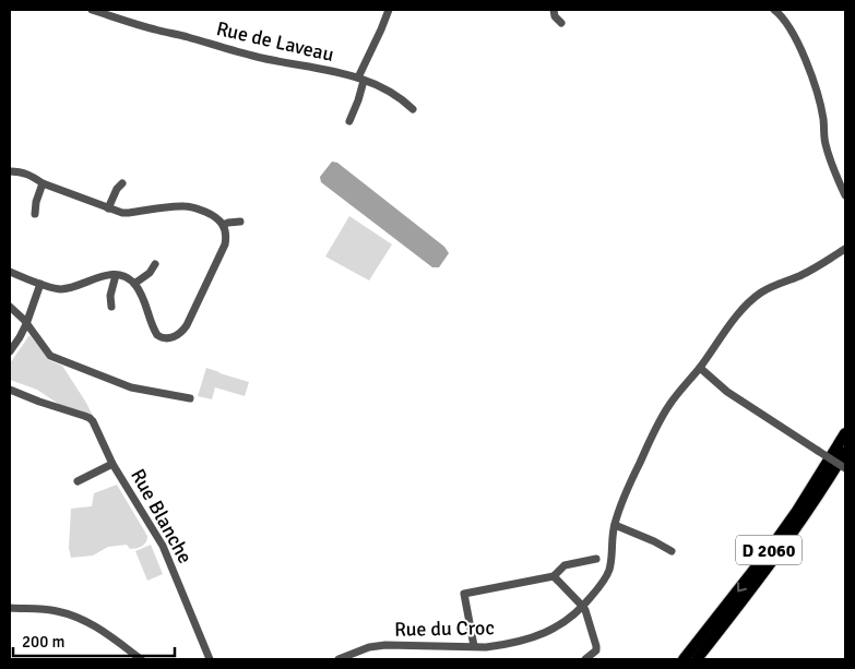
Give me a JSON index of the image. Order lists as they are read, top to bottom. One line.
{"streets":{"highway":["D 2060"],"street":["Rue de Laveau","Rue Blanche","Rue du Croc"]},"scale_bar":"200 m"}
